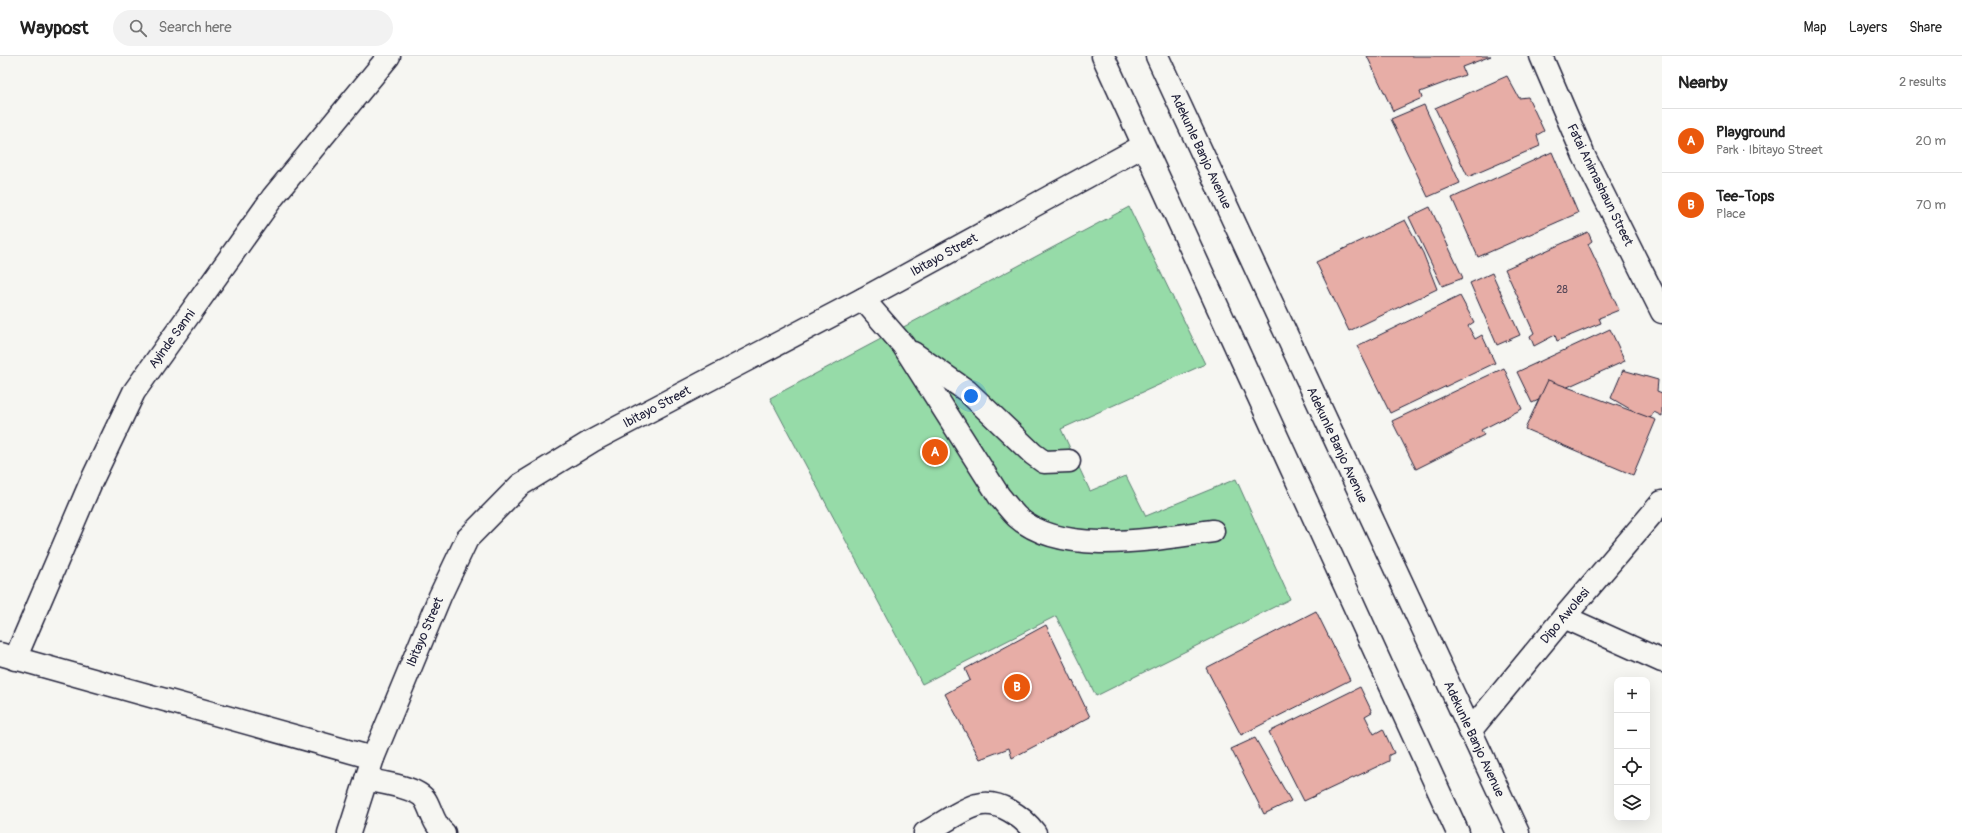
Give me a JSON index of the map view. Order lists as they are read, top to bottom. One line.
{"streets":{"street":["Adekunle Banjo Avenue","Fatai Animashaun Street","Ibitayo Street","Ayinde Sanni","Dipo Awolesi"]},"crossings":[["Adekunle Banjo Avenue","Dipo Awolesi"]],"house_numbers":["28"],"page":{"header":"Waypost","search":"Search here","nav":["Map","Layers","Share"],"heading":["Nearby","2 results"],"list":[{"mark":"A","name":"Playground","note":"Park · Ibitayo Street","value":"20 m"},{"mark":"B","name":"Tee-Tops","note":"Place","value":"70 m"}],"pins":["A","B"],"map_buttons":["+","−"]}}
